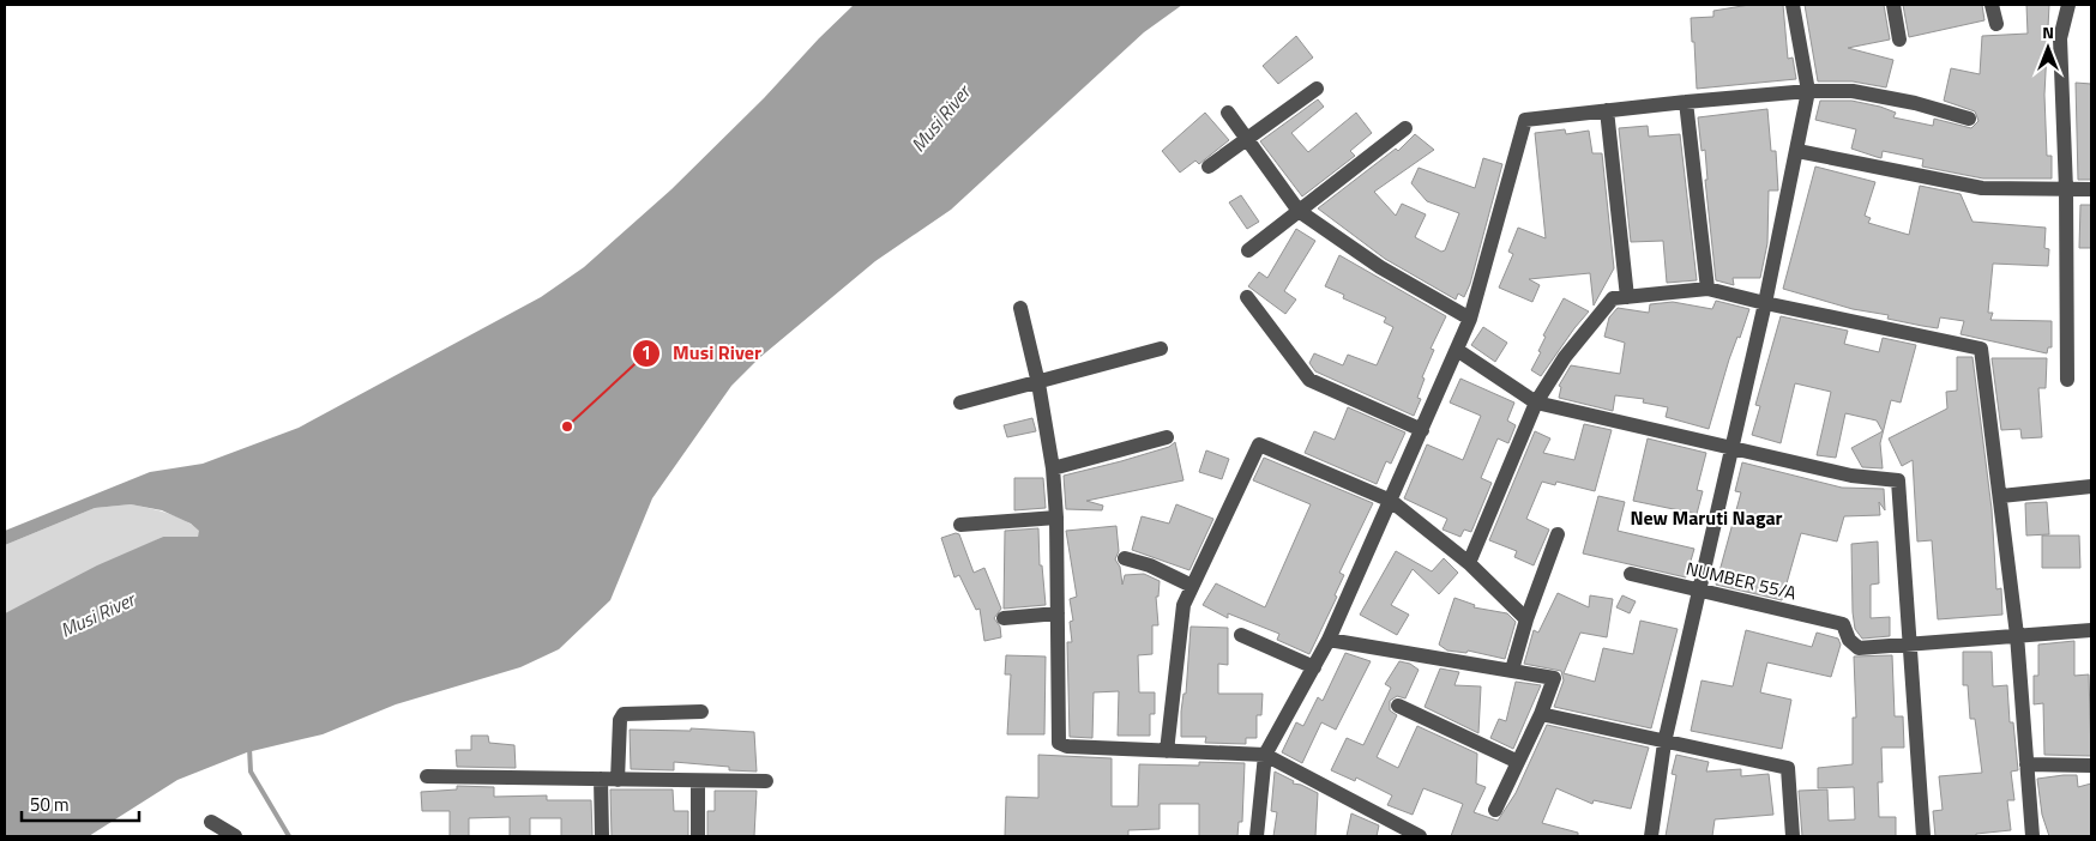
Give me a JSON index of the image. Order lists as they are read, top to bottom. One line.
{"streets":{"street":["NUMBER 55/A"]},"districts":["New Maruti Nagar"],"water":["Musi River"],"places":["Musi River"],"scale_bar":"50 m","north":"top"}
